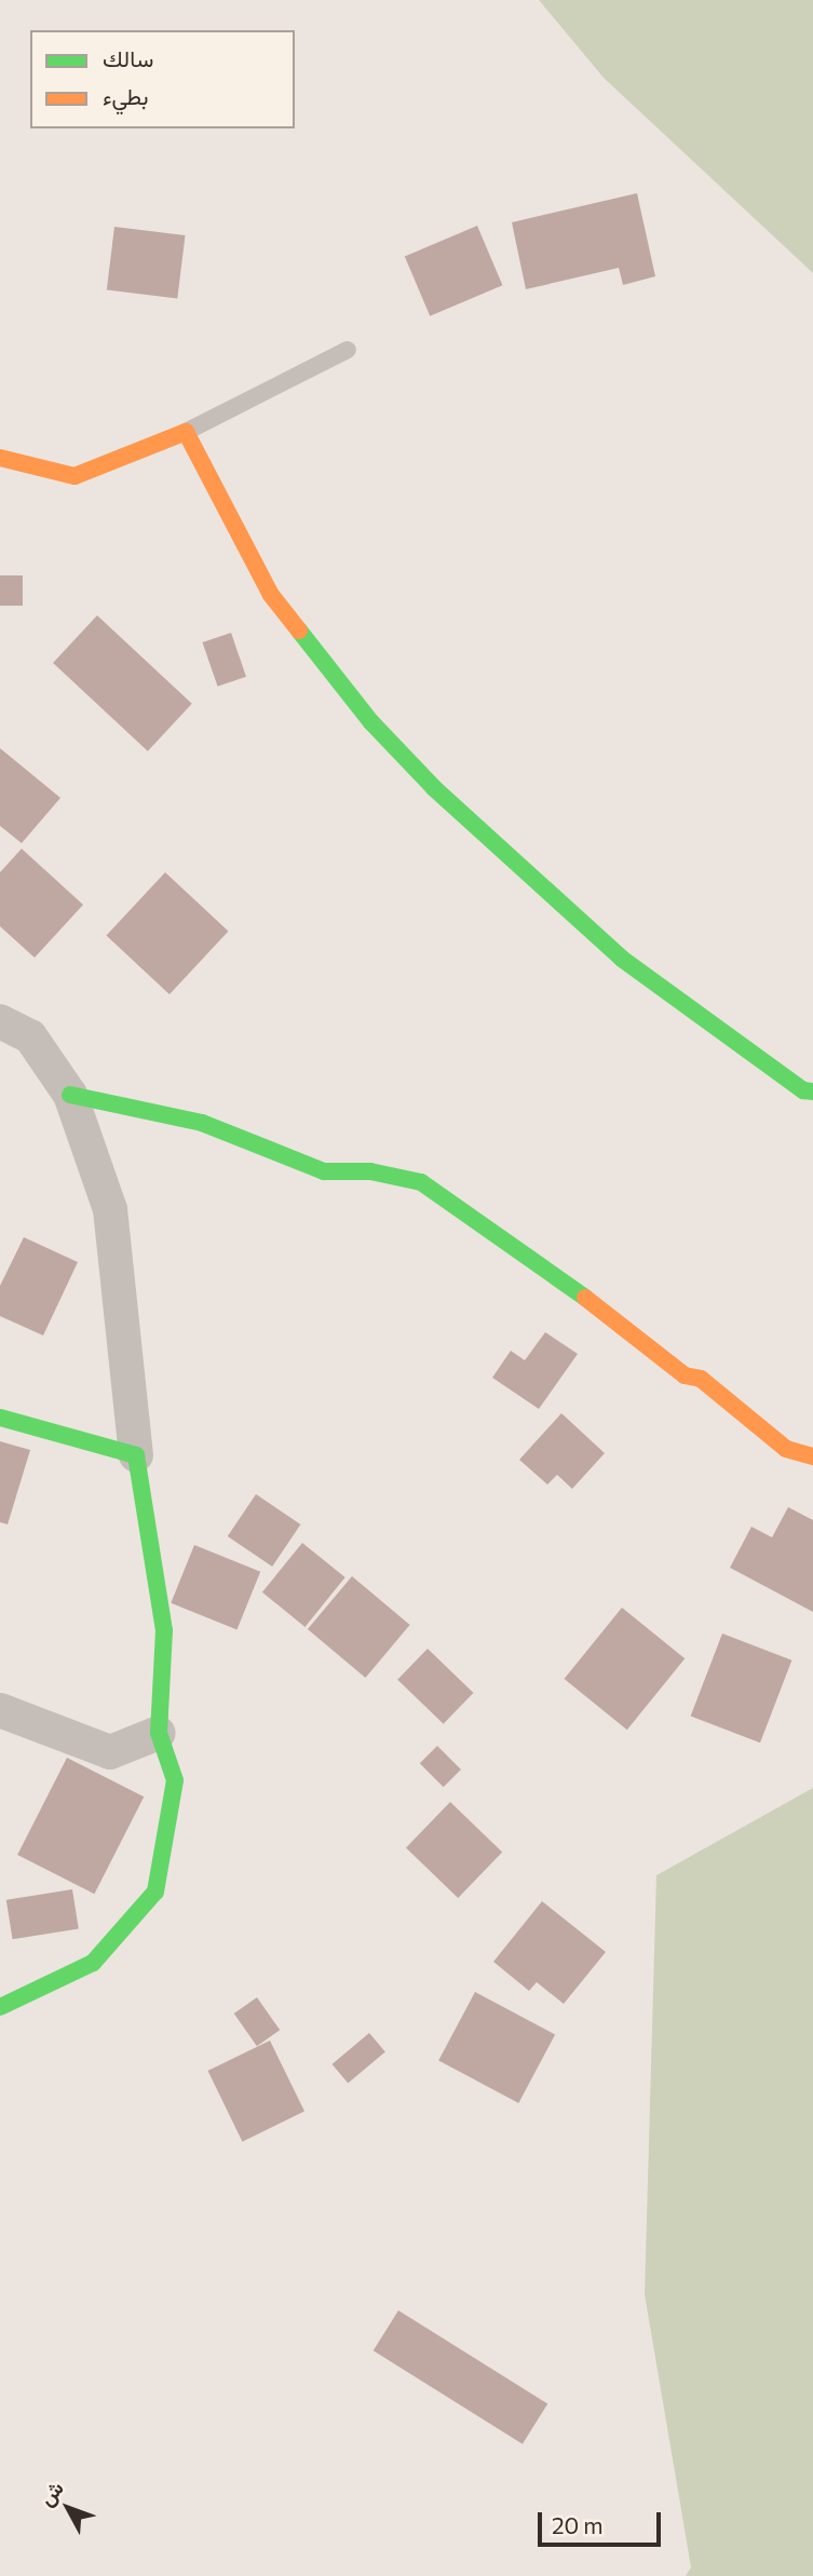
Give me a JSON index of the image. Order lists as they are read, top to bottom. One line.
{"legend":["سالك","بطيء"],"scale_bar":"20 m","north":"top left"}
